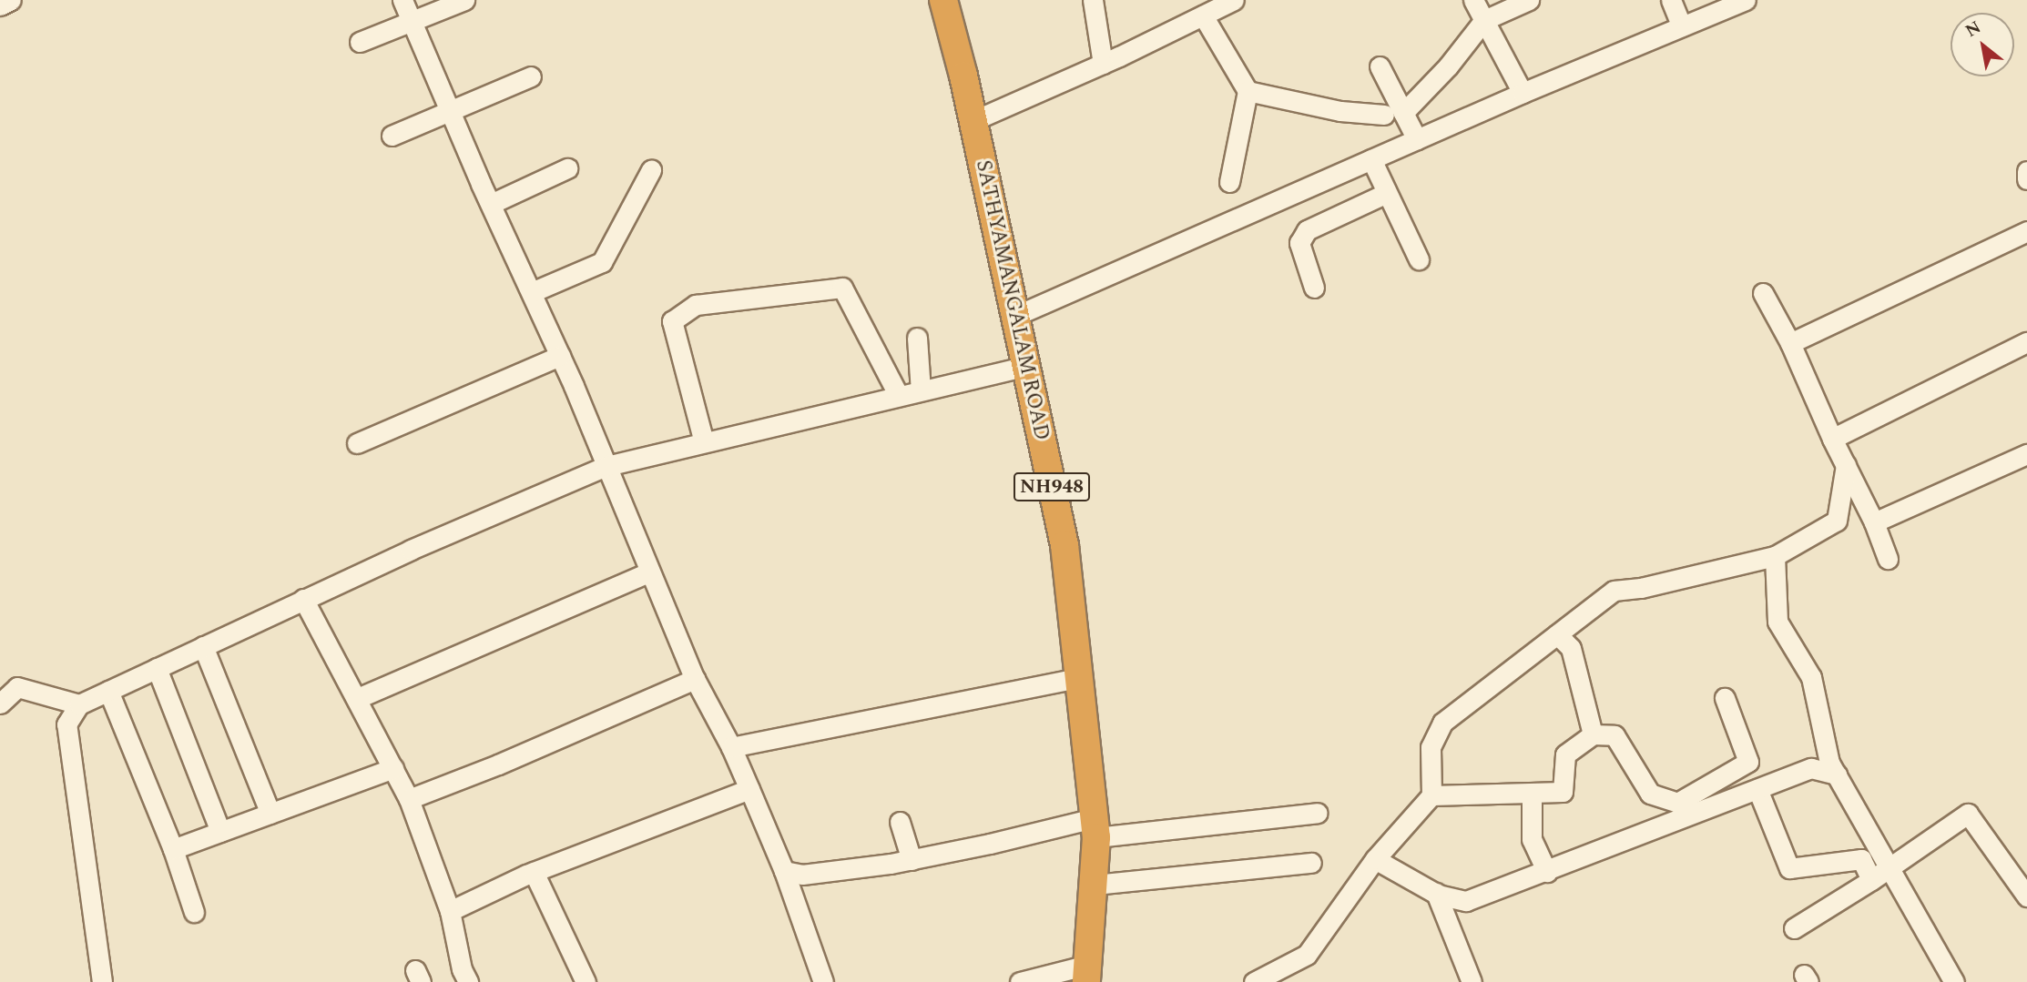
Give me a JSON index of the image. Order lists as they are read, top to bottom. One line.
{"streets":{"highway":["SATHYAMANGALAM ROAD","NH948"]},"north":"top left"}
